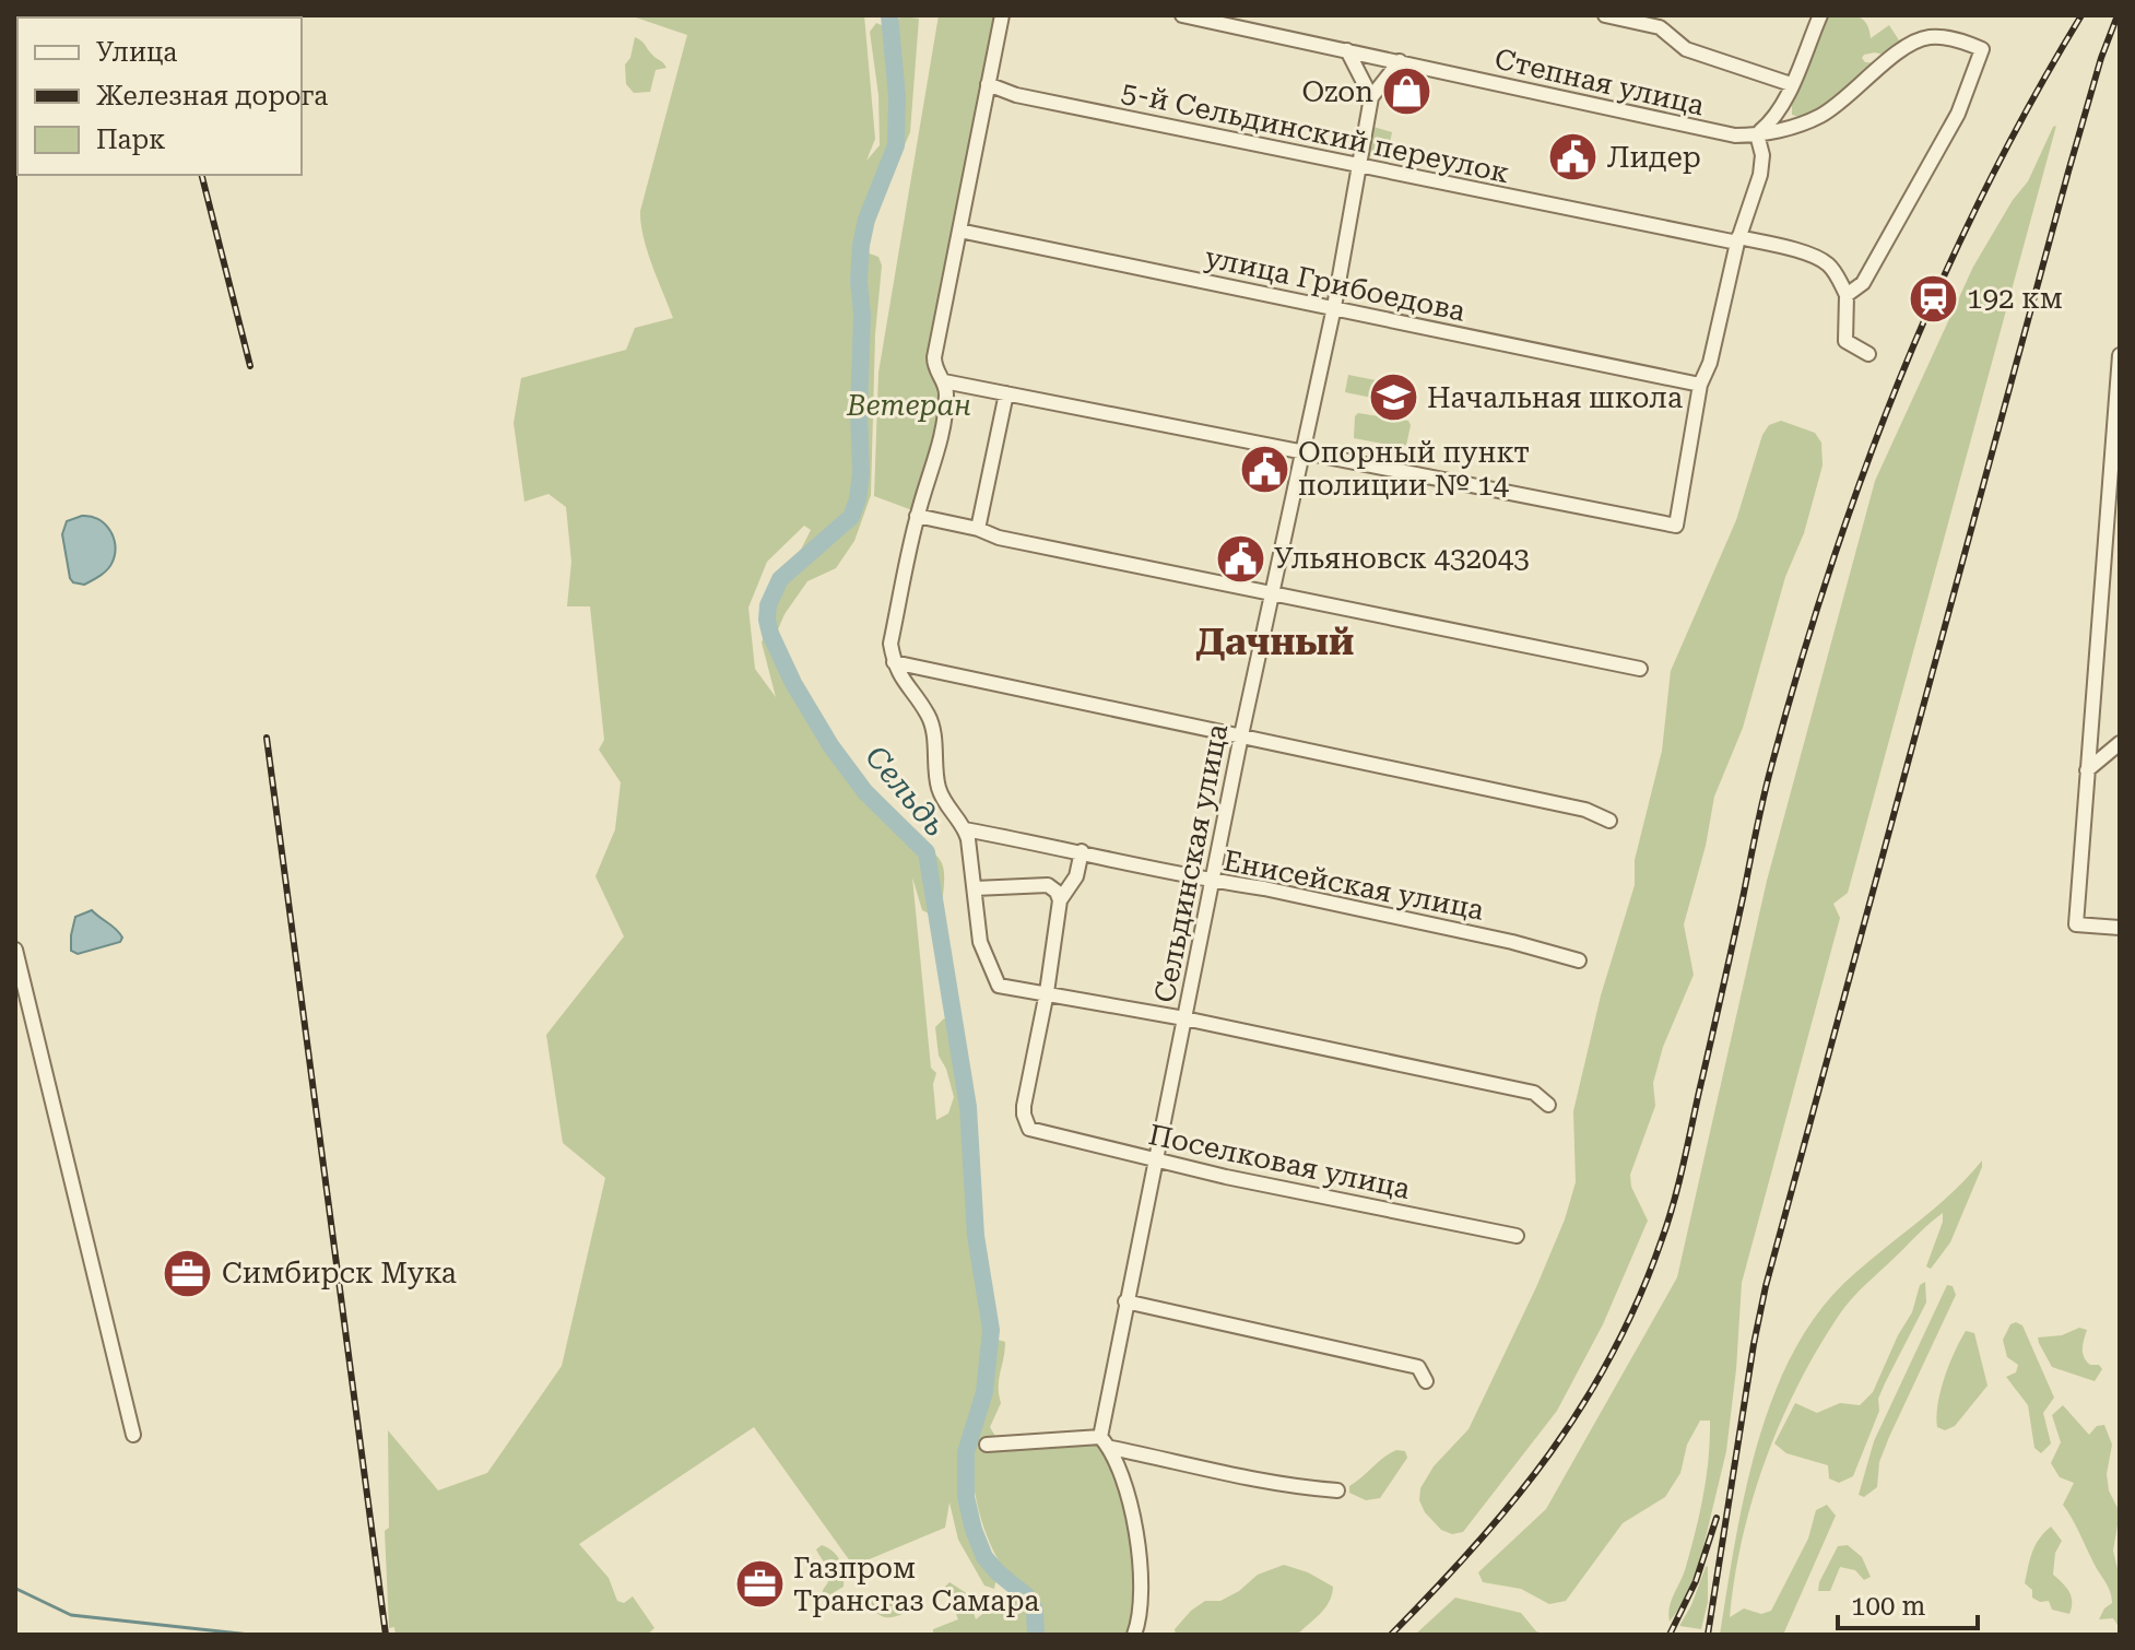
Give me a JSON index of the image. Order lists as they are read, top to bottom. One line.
{"streets":{"street":["Степная улица","5-й Сельдинский переулок","улица Грибоедова","Сельдинская улица","Енисейская улица","Поселковая улица"]},"crossings":[["Степная улица","5-й Сельдинский переулок"],["Степная улица","Сельдинская улица"],["5-й Сельдинский переулок","Сельдинская улица"],["улица Грибоедова","Сельдинская улица"],["Сельдинская улица","Енисейская улица"],["Сельдинская улица","Поселковая улица"]],"districts":["Дачный"],"water":["Сельдь"],"parks":["Ветеран"],"places":{"shop":["Ozon"],"public building":["Лидер","Опорный пункт полиции № 14","Ульяновск 432043"],"station":["192 км"],"school or university":["Начальная школа"],"office":["Симбирск Мука","Газпром Трансгаз Самара"]},"legend":["Улица","Железная дорога","Парк"],"scale_bar":"100 m"}
